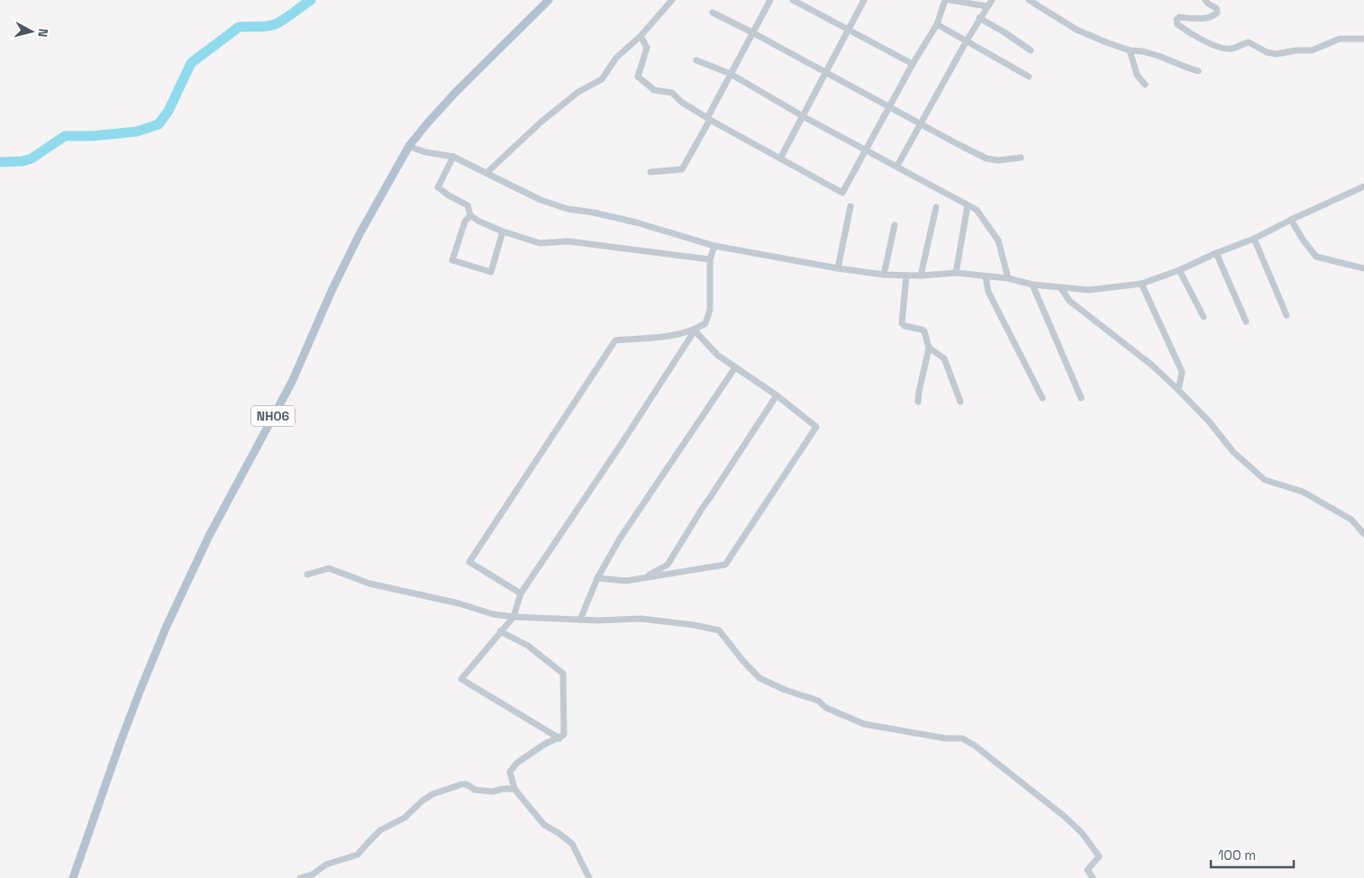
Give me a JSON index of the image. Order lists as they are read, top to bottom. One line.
{"streets":{"main road":["NH06"]},"scale_bar":"100 m","north":"right"}
